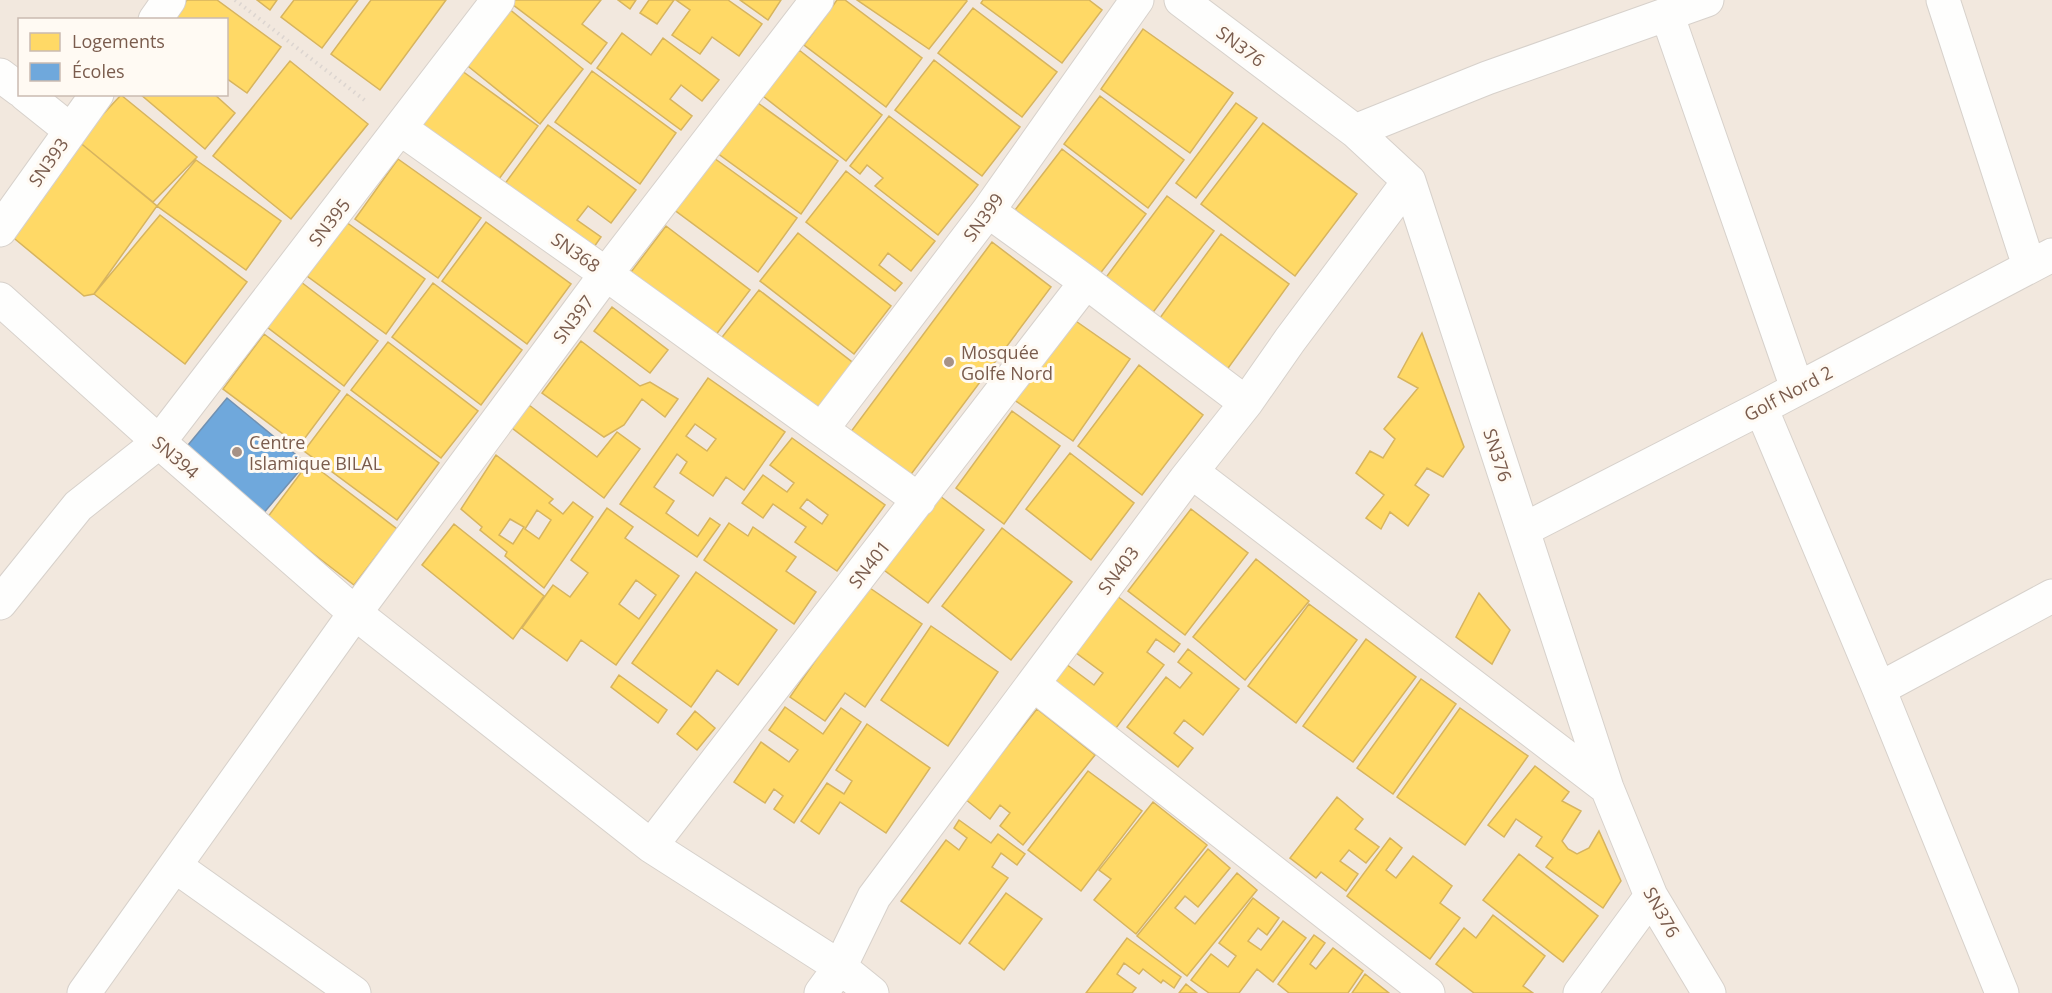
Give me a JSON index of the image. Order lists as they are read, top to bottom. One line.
{"streets":{"street":["SN376","SN393","SN399","SN395","SN368","SN397","Golf Nord 2","SN394","SN401","SN403"]},"crossings":[["SN376","Golf Nord 2"],["SN376","SN403"],["SN399","SN368"],["SN395","SN368"],["SN395","SN394"],["SN368","SN397"],["SN368","SN401"],["SN397","SN394"],["SN394","SN401"],["SN394","SN403"]],"places":["Mosquée Golfe Nord","Centre Islamique BILAL"],"legend":["Logements","Écoles"]}
